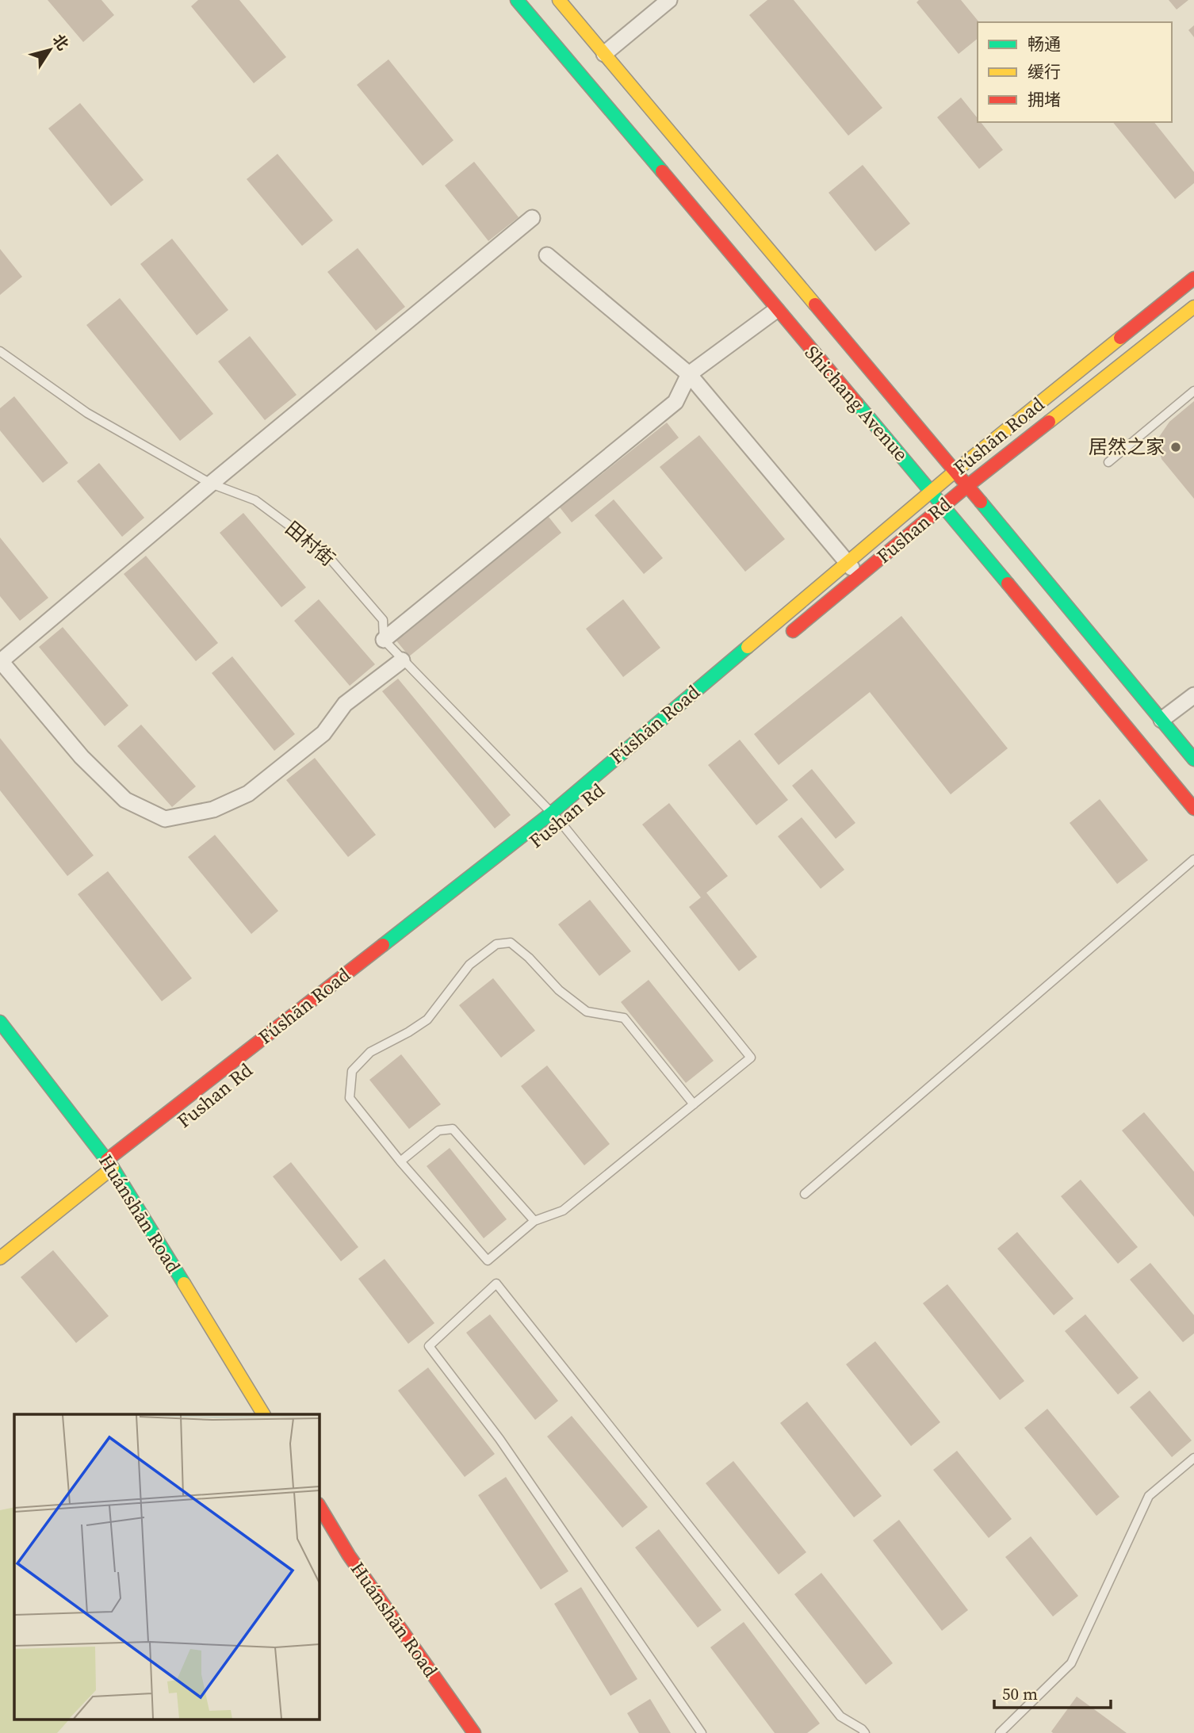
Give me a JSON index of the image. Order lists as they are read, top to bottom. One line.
{"streets":{"main road":["Shichang Avenue","Fúshān Road","Fushan Rd","Huánshān Road"],"lane":["田村街"]},"crossings":[["Shichang Avenue","Fúshān Road"],["Shichang Avenue","Fushan Rd"],["Fúshān Road","Fushan Rd"],["Fúshān Road","田村街"],["Fúshān Road","Huánshān Road"],["Fushan Rd","田村街"]],"places":["居然之家"],"legend":["畅通","缓行","拥堵"],"scale_bar":"50 m","north":"top right"}
